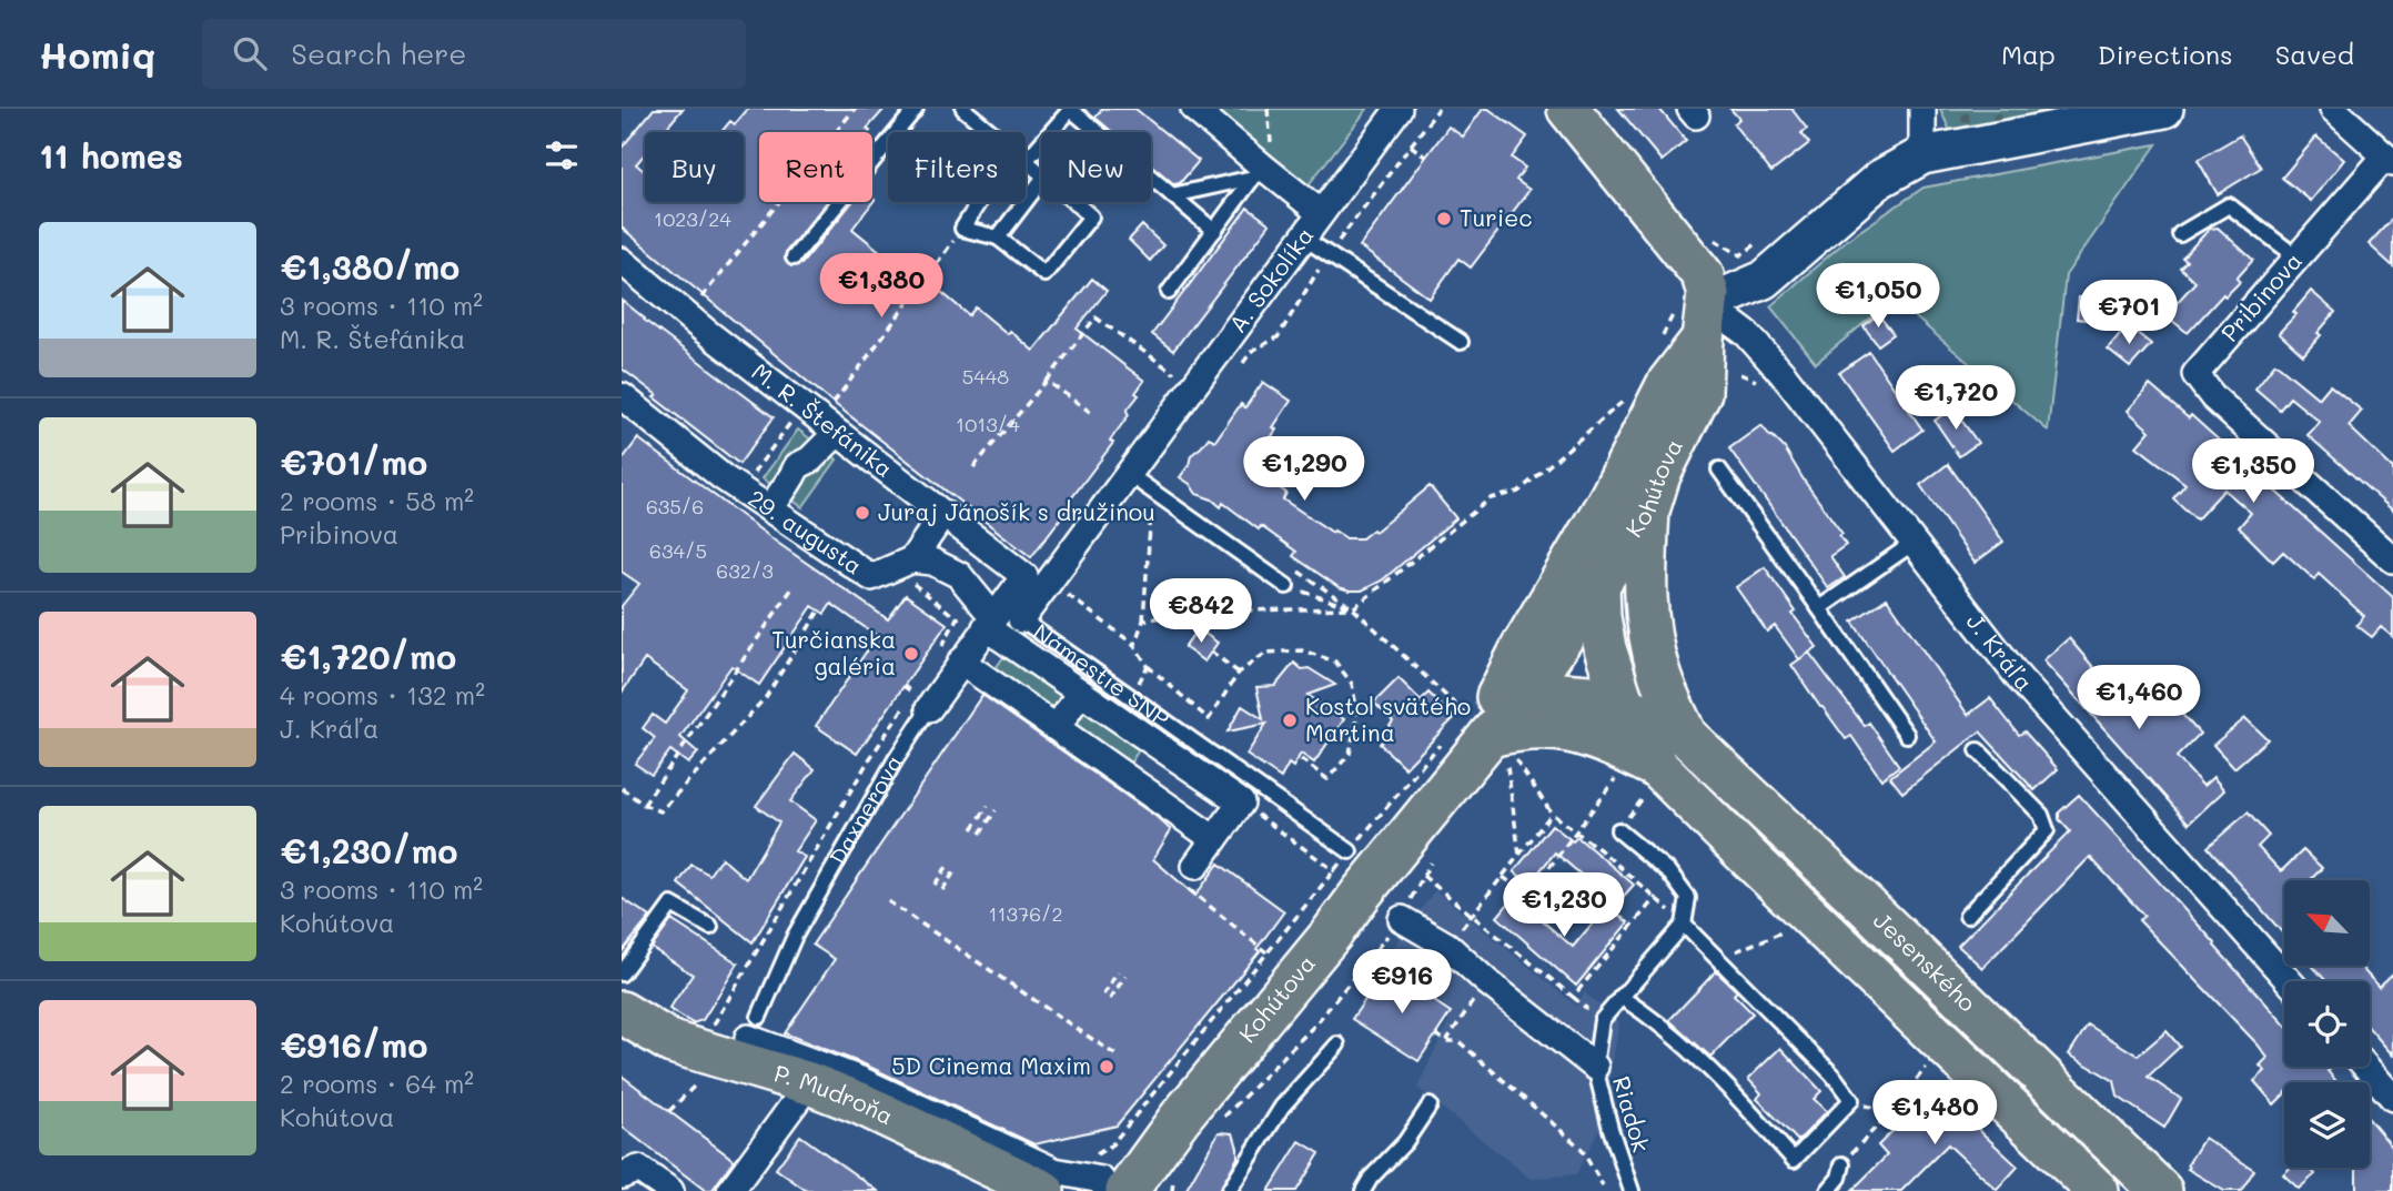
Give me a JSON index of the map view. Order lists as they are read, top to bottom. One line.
{"streets":{"main road":["Kohútova","Jesenského","P. Mudroňa"],"street":["A. Sokolíka","Pribinova","M. R. Štefánika","29. augusta","J. Kráľa","Námestie SNP","Daxnerova"],"lane":["Riadok"]},"crossings":[["A. Sokolíka","Námestie SNP"],["M. R. Štefánika","Daxnerova"],["Kohútova","J. Kráľa"],["Kohútova","Jesenského"],["Daxnerova","P. Mudroňa"]],"places":["Turiec","Juraj Jánošík s družinou","Turčianska galéria","Kostol svätého Martina","5D Cinema Maxim"],"house_numbers":["1023/24","5448","1013/4","635/6","634/5","632/3","11376/2"],"north":"top left","page":{"header":"Homiq","search":"Search here","nav":["Map","Directions","Saved"],"heading":"11 homes","chip":["Buy","Rent","Filters","New"],"list":[{"name":"€1,380/mo","note":"3 rooms · 110 m² · M. R. Štefánika"},{"name":"€701/mo","note":"2 rooms · 58 m² · Pribinova"},{"name":"€1,720/mo","note":"4 rooms · 132 m² · J. Kráľa"},{"name":"€1,230/mo","note":"3 rooms · 110 m² · Kohútova"},{"name":"€916/mo","note":"2 rooms · 64 m² · Kohútova"}],"price":["€1,380","€1,050","€701","€1,720","€1,290","€1,350","€842","€1,460","€1,230","€916","€1,480"]}}
